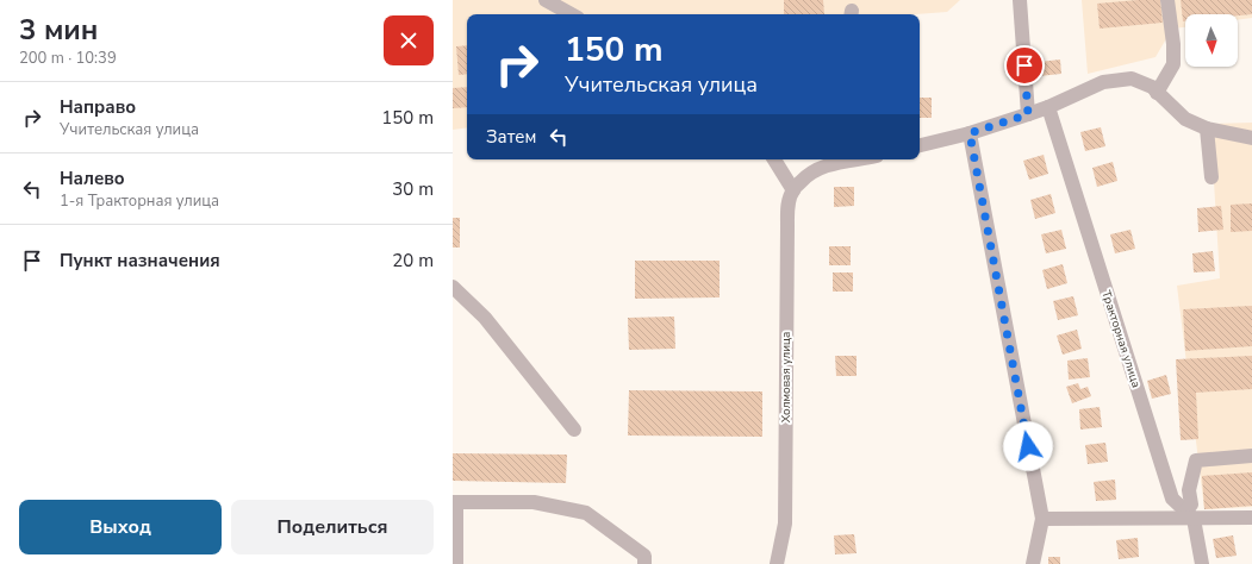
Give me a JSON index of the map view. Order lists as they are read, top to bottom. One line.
{"streets":{"street":["Тракторная улица","Холмовая улица"]},"north":"bottom","page":{"heading":["3 мин","200 m · 10:39"],"turn":["150 m","Учительская улица"],"list":[{"name":"Направо","note":"Учительская улица","value":"150 m"},{"name":"Налево","note":"1-я Тракторная улица","value":"30 m"},{"name":"Пункт назначения","value":"20 m"}],"then":"Затем","buttons":["Выход","Поделиться"]}}
